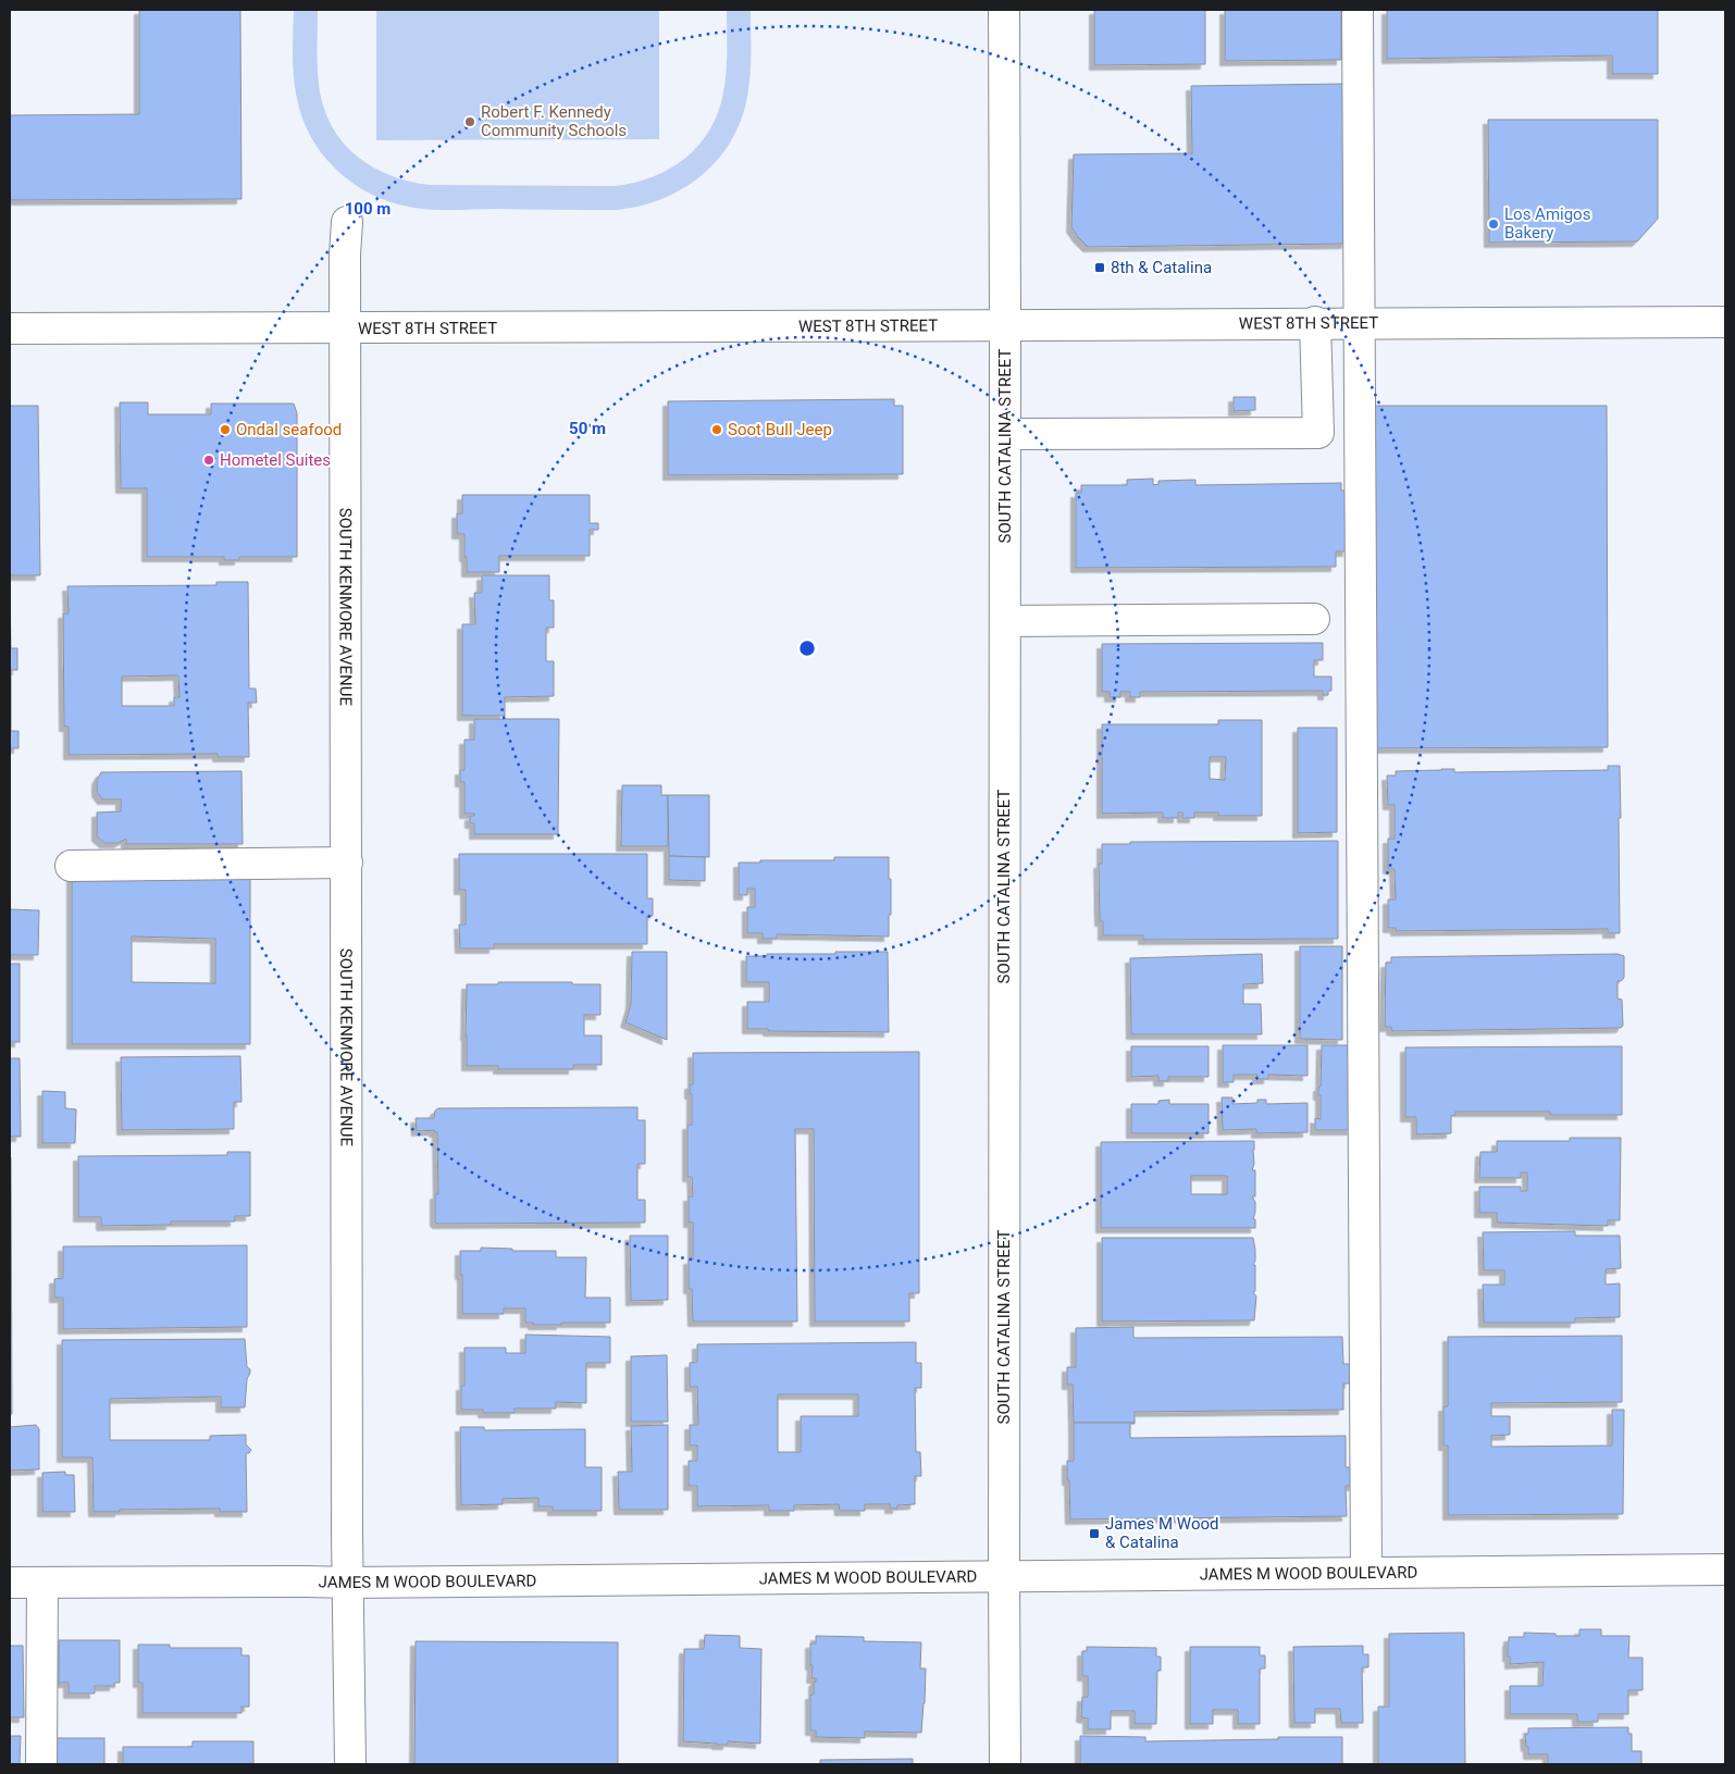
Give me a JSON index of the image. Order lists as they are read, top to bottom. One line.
{"streets":{"street":["WEST 8TH STREET","SOUTH CATALINA STREET","SOUTH KENMORE AVENUE","JAMES M WOOD BOULEVARD"]},"crossings":[["WEST 8TH STREET","SOUTH CATALINA STREET"],["WEST 8TH STREET","SOUTH KENMORE AVENUE"],["SOUTH CATALINA STREET","JAMES M WOOD BOULEVARD"],["SOUTH KENMORE AVENUE","JAMES M WOOD BOULEVARD"]],"places":{"other":["Robert F. Kennedy Community Schools","Los Amigos Bakery","Ondal seafood","Soot Bull Jeep","Hometel Suites"],"transit":["8th & Catalina","James M Wood & Catalina"]},"rings":["100 m","50 m"]}
